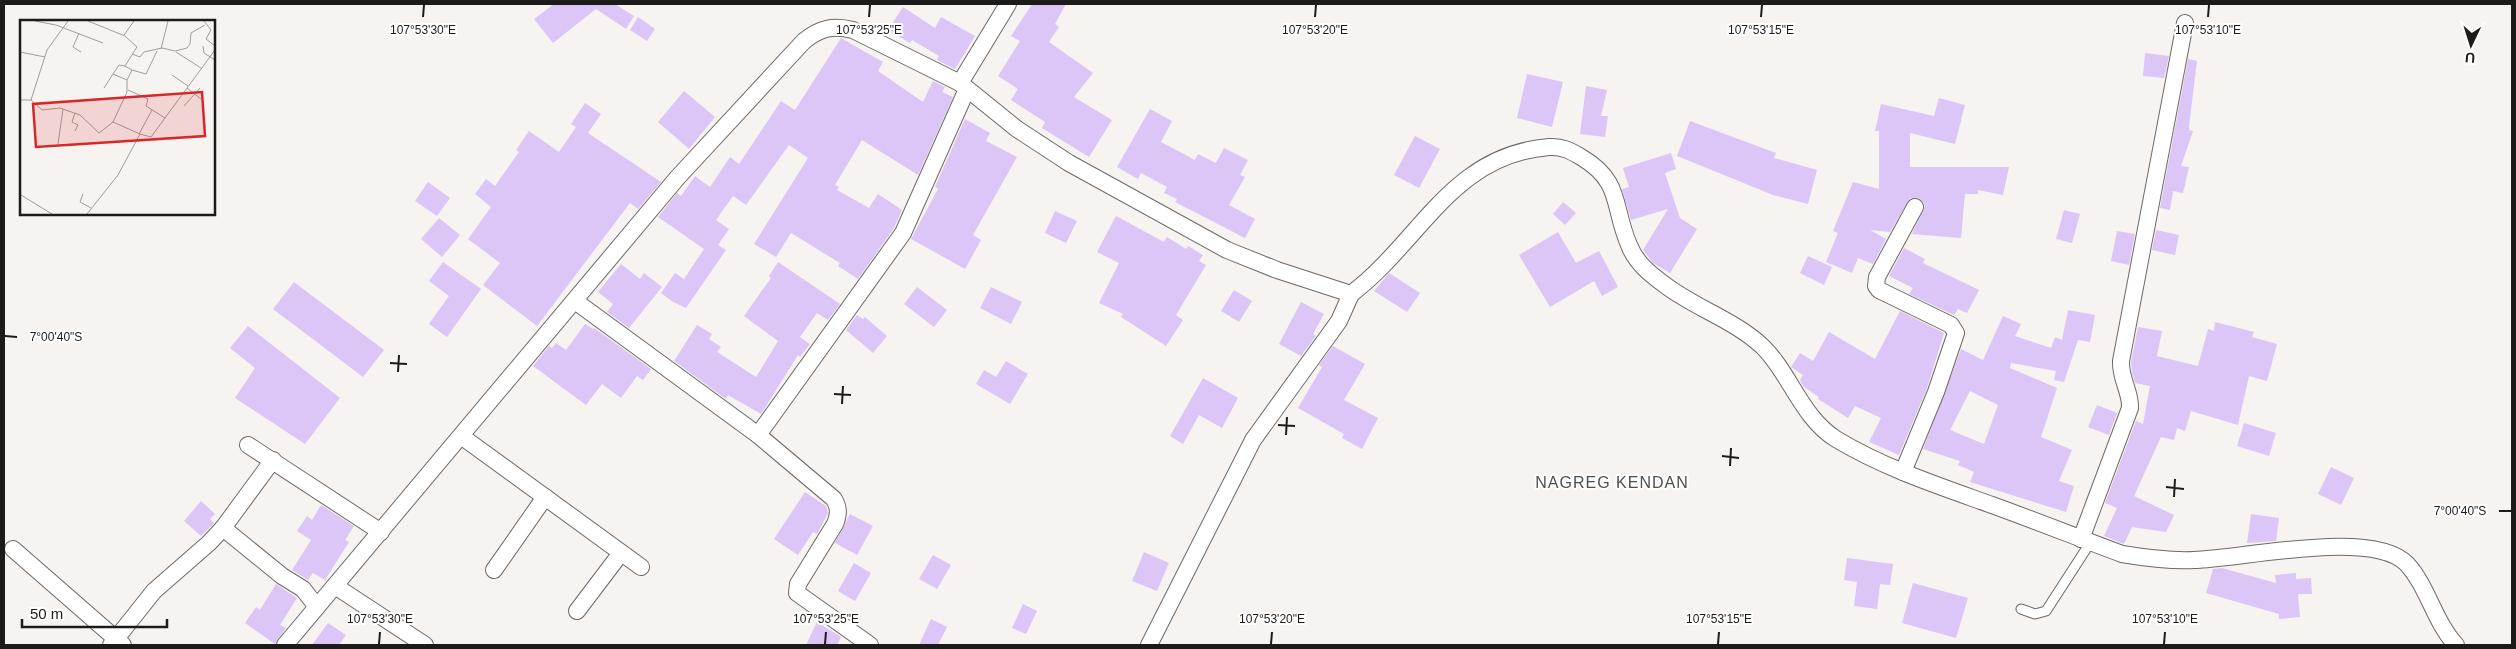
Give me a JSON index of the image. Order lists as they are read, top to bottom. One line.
{"districts":["NAGREG KENDAN"],"scale_bar":"50 m","north":"bottom","coordinates":["107°53'30\"E","107°53'25\"E","107°53'20\"E","107°53'15\"E","107°53'10\"E","7°00'40\"S"]}
